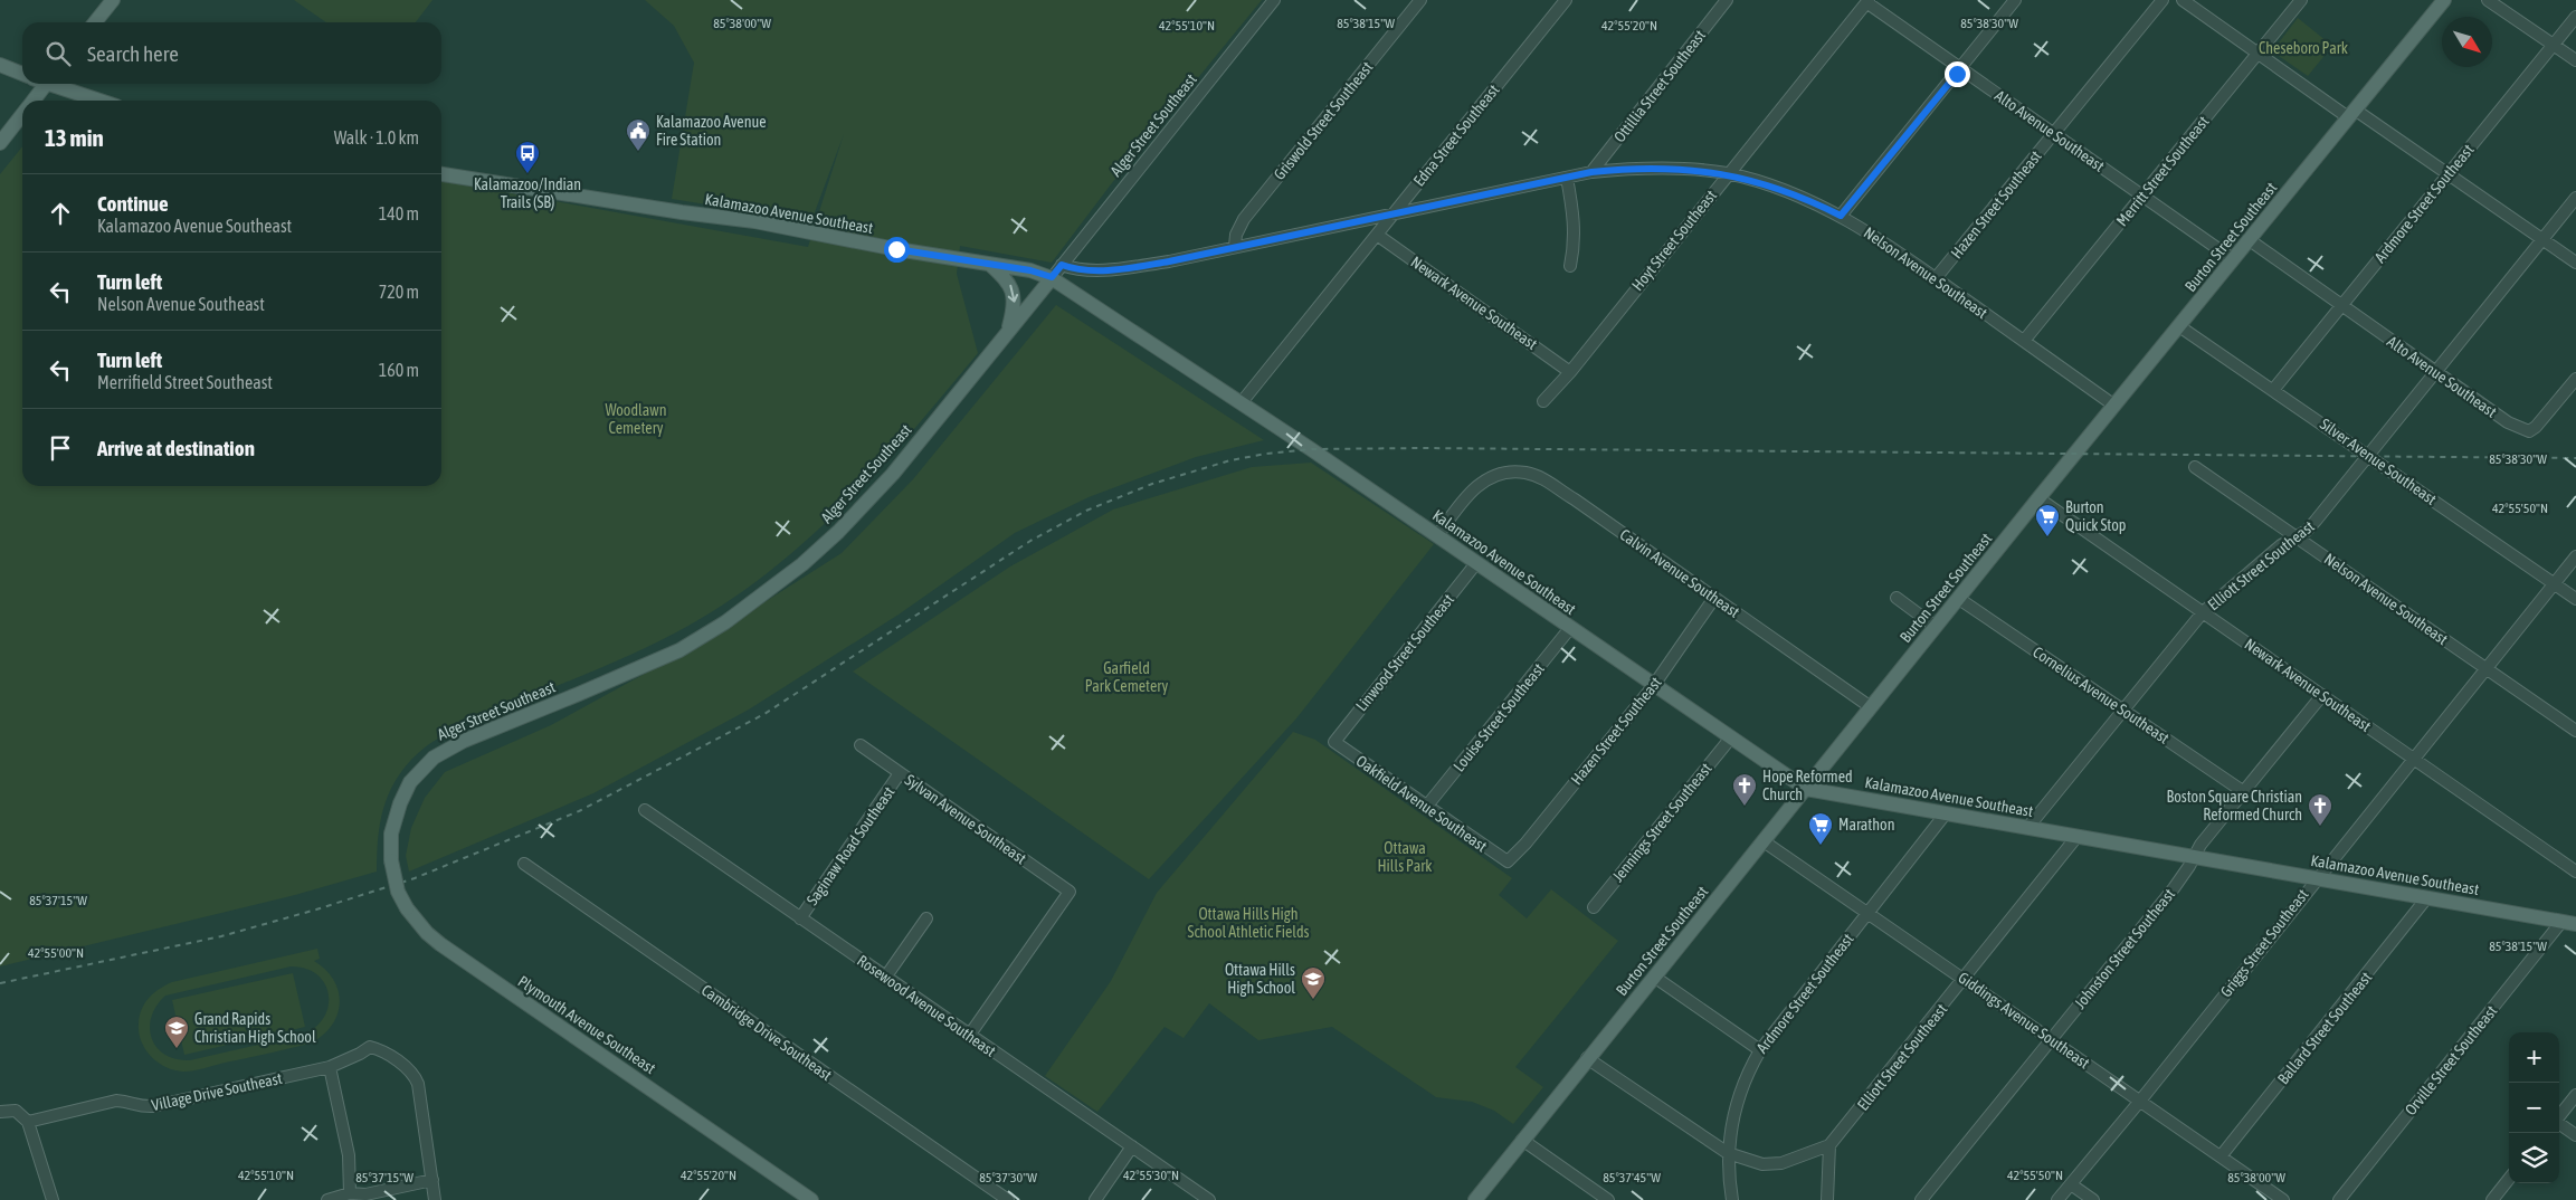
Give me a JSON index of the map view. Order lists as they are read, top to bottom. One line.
{"streets":{"main road":["Alger Street Southeast","Kalamazoo Avenue Southeast","Burton Street Southeast","Plymouth Avenue Southeast"],"street":["Ottillia Street Southeast","Griswold Street Southeast","Alto Avenue Southeast","Edna Street Southeast","Merritt Street Southeast","Ardmore Street Southeast","Hazen Street Southeast","Hoyt Street Southeast","Nelson Avenue Southeast","Newark Avenue Southeast","Silver Avenue Southeast","Elliott Street Southeast","Calvin Avenue Southeast","Linwood Street Southeast","Cornelius Avenue Southeast","Louise Street Southeast","Oakfield Avenue Southeast","Sylvan Avenue Southeast","Jennings Street Southeast","Saginaw Road Southeast","Griggs Street Southeast","Johnston Street Southeast","Rosewood Avenue Southeast","Giddings Avenue Southeast","Ballard Street Southeast","Cambridge Drive Southeast","Orville Street Southeast","Village Drive Southeast"]},"crossings":[["Ottillia Street Southeast","Nelson Avenue Southeast"],["Griswold Street Southeast","Nelson Avenue Southeast"],["Alger Street Southeast","Kalamazoo Avenue Southeast"],["Alger Street Southeast","Nelson Avenue Southeast"],["Alger Street Southeast","Plymouth Avenue Southeast"],["Alto Avenue Southeast","Merritt Street Southeast"],["Alto Avenue Southeast","Ardmore Street Southeast"],["Alto Avenue Southeast","Hazen Street Southeast"],["Alto Avenue Southeast","Burton Street Southeast"],["Alto Avenue Southeast","Hoyt Street Southeast"],["Alto Avenue Southeast","Elliott Street Southeast"],["Edna Street Southeast","Kalamazoo Avenue Southeast"],["Edna Street Southeast","Nelson Avenue Southeast"],["Edna Street Southeast","Newark Avenue Southeast"],["Merritt Street Southeast","Nelson Avenue Southeast"],["Ardmore Street Southeast","Kalamazoo Avenue Southeast"],["Ardmore Street Southeast","Silver Avenue Southeast"],["Ardmore Street Southeast","Giddings Avenue Southeast"],["Hazen Street Southeast","Kalamazoo Avenue Southeast"],["Hazen Street Southeast","Nelson Avenue Southeast"],["Hazen Street Southeast","Calvin Avenue Southeast"],["Hazen Street Southeast","Oakfield Avenue Southeast"],["Kalamazoo Avenue Southeast","Burton Street Southeast"],["Kalamazoo Avenue Southeast","Elliott Street Southeast"],["Kalamazoo Avenue Southeast","Calvin Avenue Southeast"],["Kalamazoo Avenue Southeast","Linwood Street Southeast"],["Kalamazoo Avenue Southeast","Louise Street Southeast"],["Kalamazoo Avenue Southeast","Jennings Street Southeast"],["Kalamazoo Avenue Southeast","Griggs Street Southeast"],["Kalamazoo Avenue Southeast","Johnston Street Southeast"],["Kalamazoo Avenue Southeast","Ballard Street Southeast"],["Kalamazoo Avenue Southeast","Orville Street Southeast"],["Burton Street Southeast","Nelson Avenue Southeast"],["Burton Street Southeast","Newark Avenue Southeast"],["Burton Street Southeast","Silver Avenue Southeast"],["Burton Street Southeast","Calvin Avenue Southeast"],["Burton Street Southeast","Cornelius Avenue Southeast"],["Burton Street Southeast","Giddings Avenue Southeast"],["Hoyt Street Southeast","Nelson Avenue Southeast"],["Hoyt Street Southeast","Newark Avenue Southeast"],["Nelson Avenue Southeast","Elliott Street Southeast"],["Nelson Avenue Southeast","Griggs Street Southeast"],["Newark Avenue Southeast","Elliott Street Southeast"],["Newark Avenue Southeast","Griggs Street Southeast"],["Newark Avenue Southeast","Johnston Street Southeast"],["Silver Avenue Southeast","Elliott Street Southeast"],["Silver Avenue Southeast","Griggs Street Southeast"],["Elliott Street Southeast","Cornelius Avenue Southeast"],["Elliott Street Southeast","Giddings Avenue Southeast"],["Linwood Street Southeast","Oakfield Avenue Southeast"],["Cornelius Avenue Southeast","Johnston Street Southeast"],["Louise Street Southeast","Oakfield Avenue Southeast"],["Sylvan Avenue Southeast","Saginaw Road Southeast"],["Sylvan Avenue Southeast","Rosewood Avenue Southeast"],["Saginaw Road Southeast","Rosewood Avenue Southeast"],["Griggs Street Southeast","Giddings Avenue Southeast"],["Johnston Street Southeast","Giddings Avenue Southeast"],["Giddings Avenue Southeast","Ballard Street Southeast"]],"parks":["Cheseboro Park","Woodlawn Cemetery","Garfield Park Cemetery","Ottawa Hills Park","Ottawa Hills High School Athletic Fields"],"places":{"public building":["Kalamazoo Avenue Fire Station"],"bus stop":["Kalamazoo/Indian Trails (SB)"],"supermarket":["Burton Quick Stop","Marathon"],"church":["Hope Reformed Church","Boston Square Christian Reformed Church"],"school or university":["Ottawa Hills High School","Grand Rapids Christian High School"]},"north":"bottom right","page":{"search":"Search here","heading":["13 min","Walk · 1.0 km"],"list":[["Continue","Kalamazoo Avenue Southeast","140 m"],["Turn left","Nelson Avenue Southeast","720 m"],["Turn left","Merrifield Street Southeast","160 m"],"Arrive at destination"],"map_buttons":["+","−"]},"coordinates":["85°38'00\"W","85°38'15\"W","85°38'30\"W","42°55'10\"N","42°55'20\"N","42°55'50\"N","85°37'15\"W","42°55'00\"N","42°55'30\"N","85°37'30\"W","85°37'45\"W"]}
